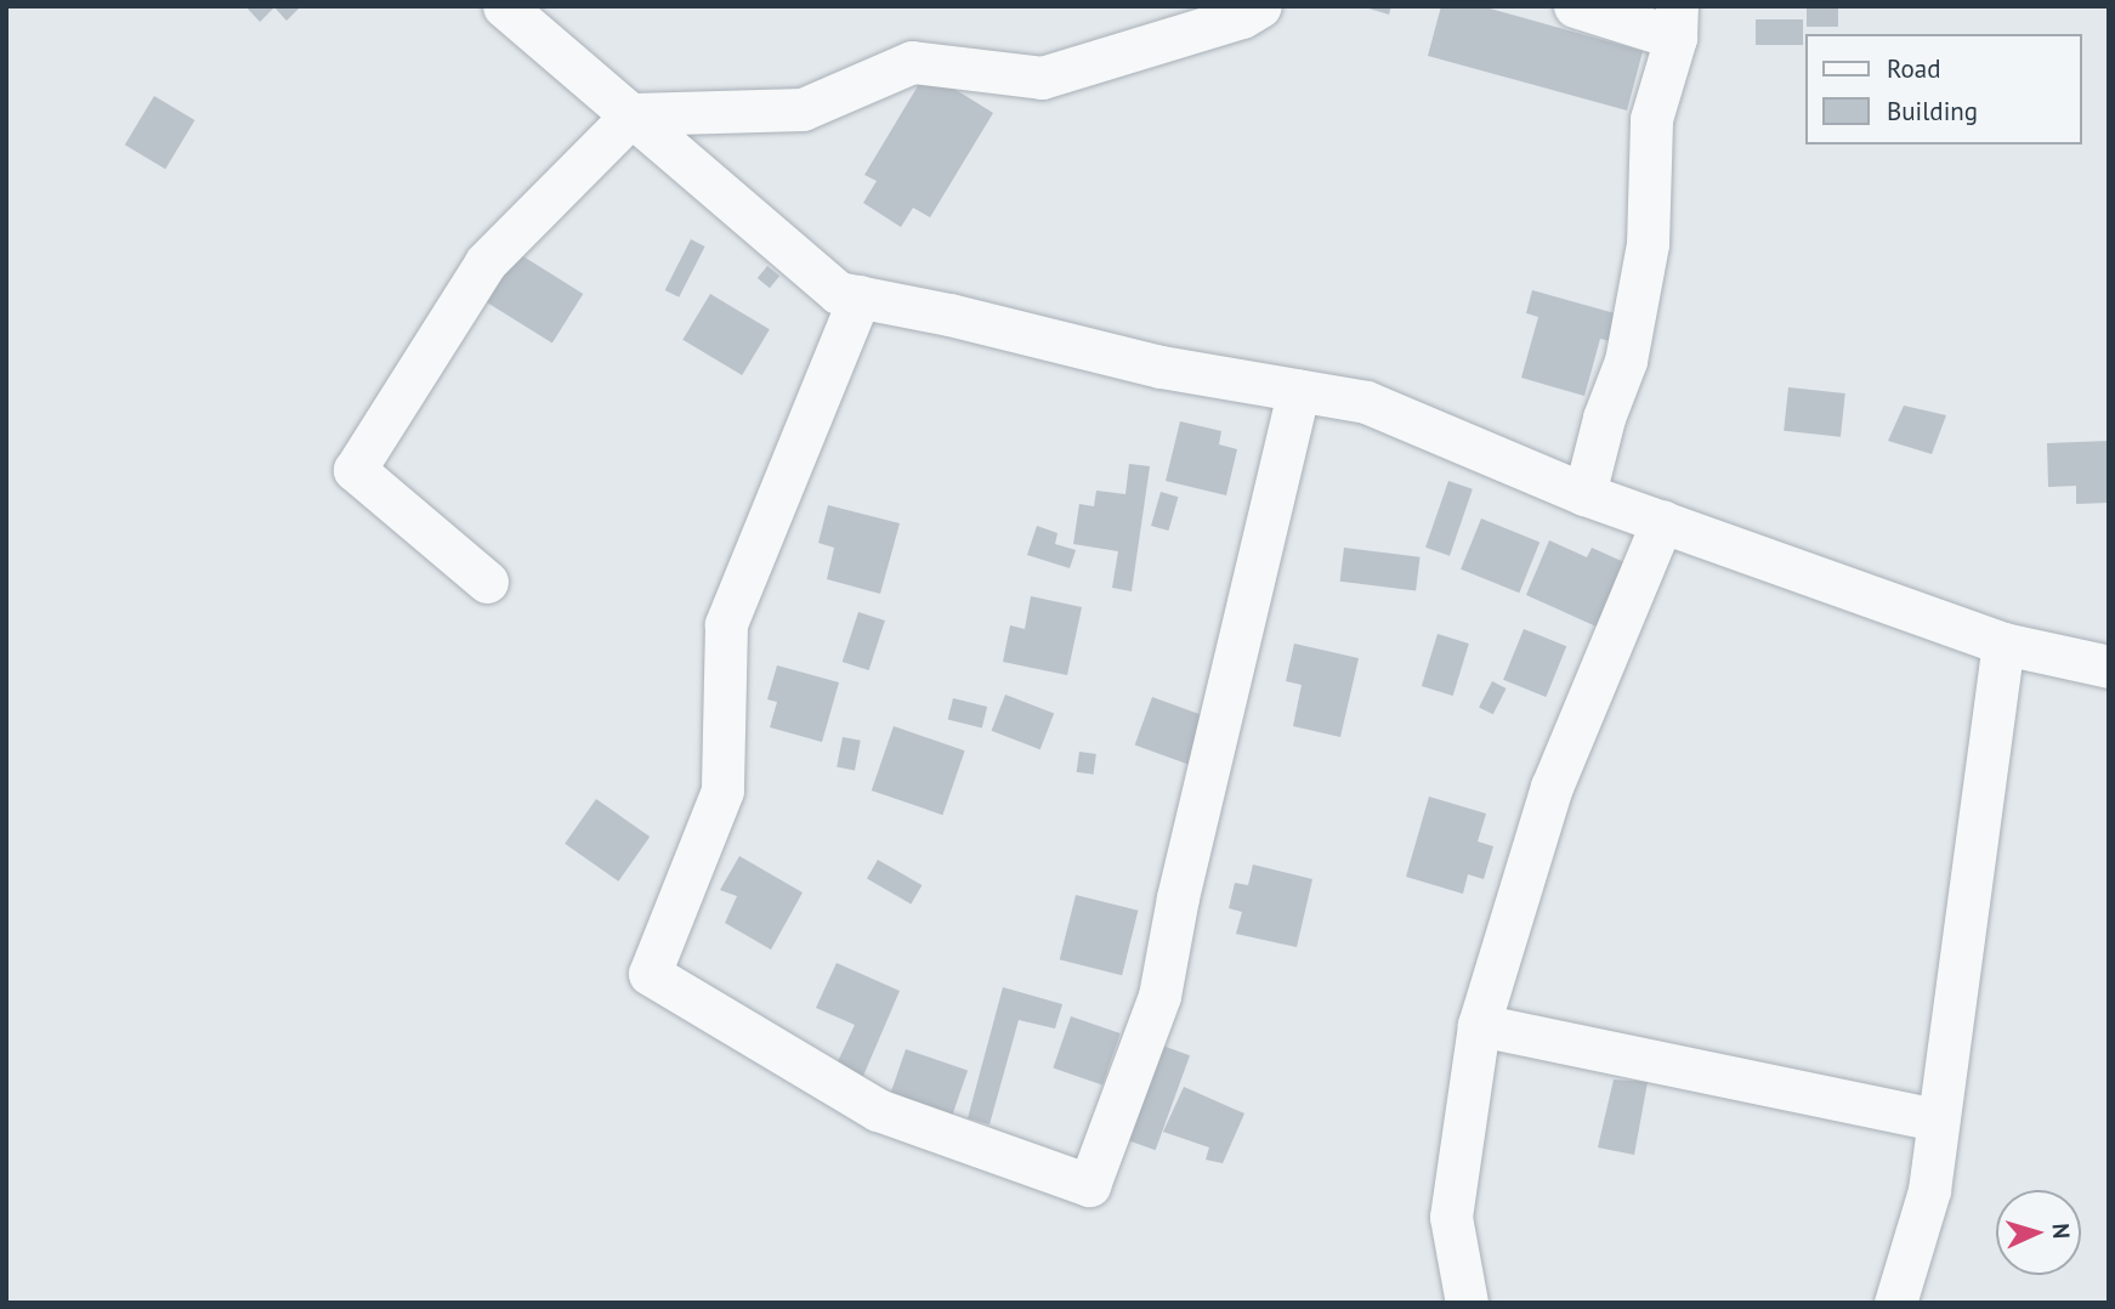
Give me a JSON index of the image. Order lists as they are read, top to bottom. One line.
{"legend":["Road","Building"],"north":"right"}
